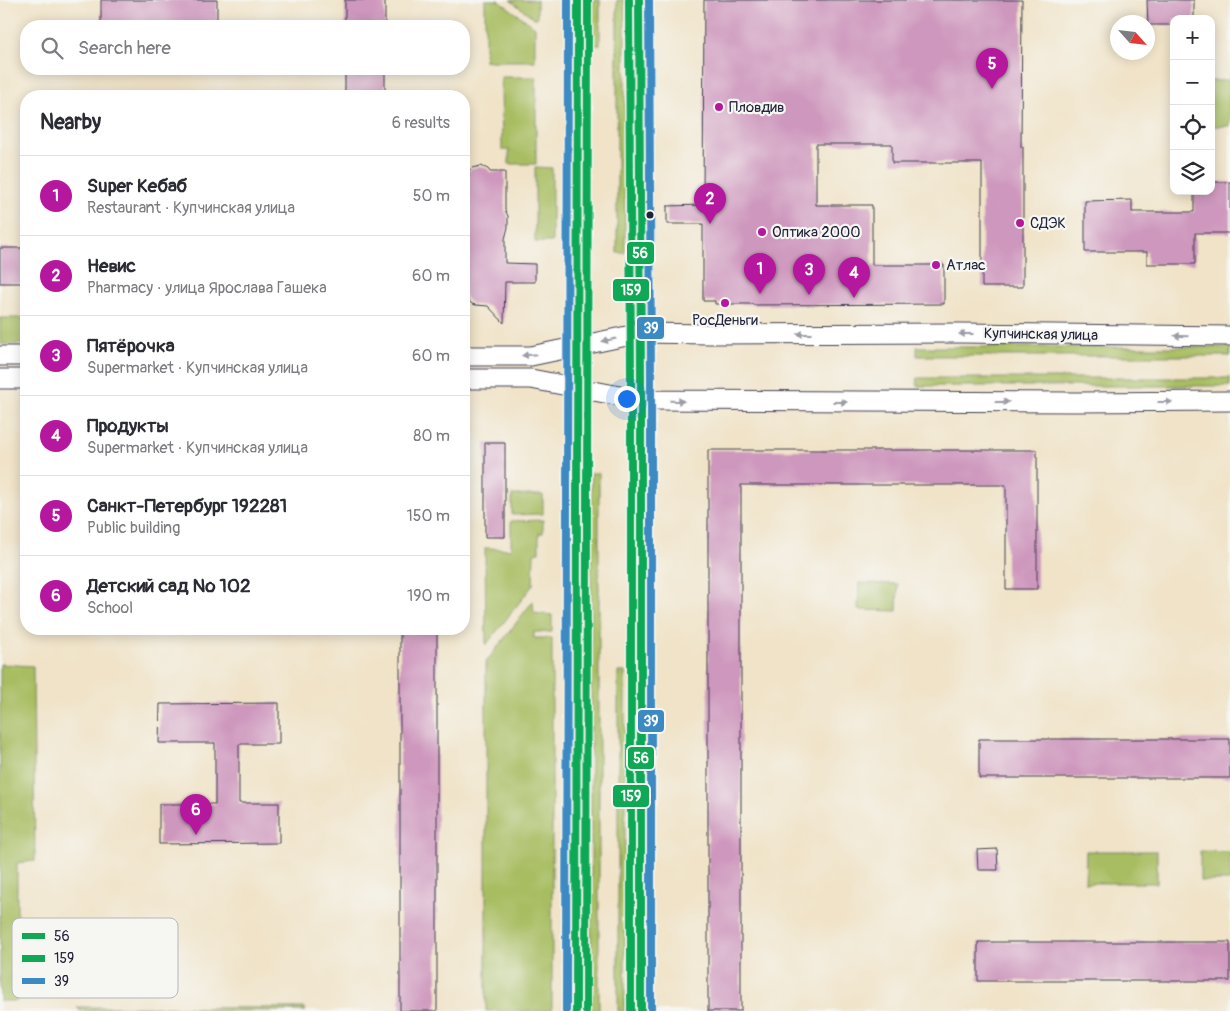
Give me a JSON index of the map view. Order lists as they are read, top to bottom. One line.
{"streets":{"street":["Купчинская улица"]},"places":["Пловдив","СДЭК","Оптика 2000","Атлас","РосДеньги"],"lines":["transit line 56","transit line 159","transit line 39"],"legend":["56","159","39"],"north":"bottom right","page":{"map_buttons":["+","−"],"search":"Search here","pins":["5","2","1","3","4","6"],"heading":["Nearby","6 results"],"list":[{"mark":"1","name":"Super Кебаб","note":"Restaurant · Купчинская улица","value":"50 m"},{"mark":"2","name":"Невис","note":"Pharmacy · улица Ярослава Гашека","value":"60 m"},{"mark":"3","name":"Пятёрочка","note":"Supermarket · Купчинская улица","value":"60 m"},{"mark":"4","name":"Продукты","note":"Supermarket · Купчинская улица","value":"80 m"},{"mark":"5","name":"Санкт-Петербург 192281","note":"Public building","value":"150 m"},{"mark":"6","name":"Детский сад № 102","note":"School","value":"190 m"}]}}
